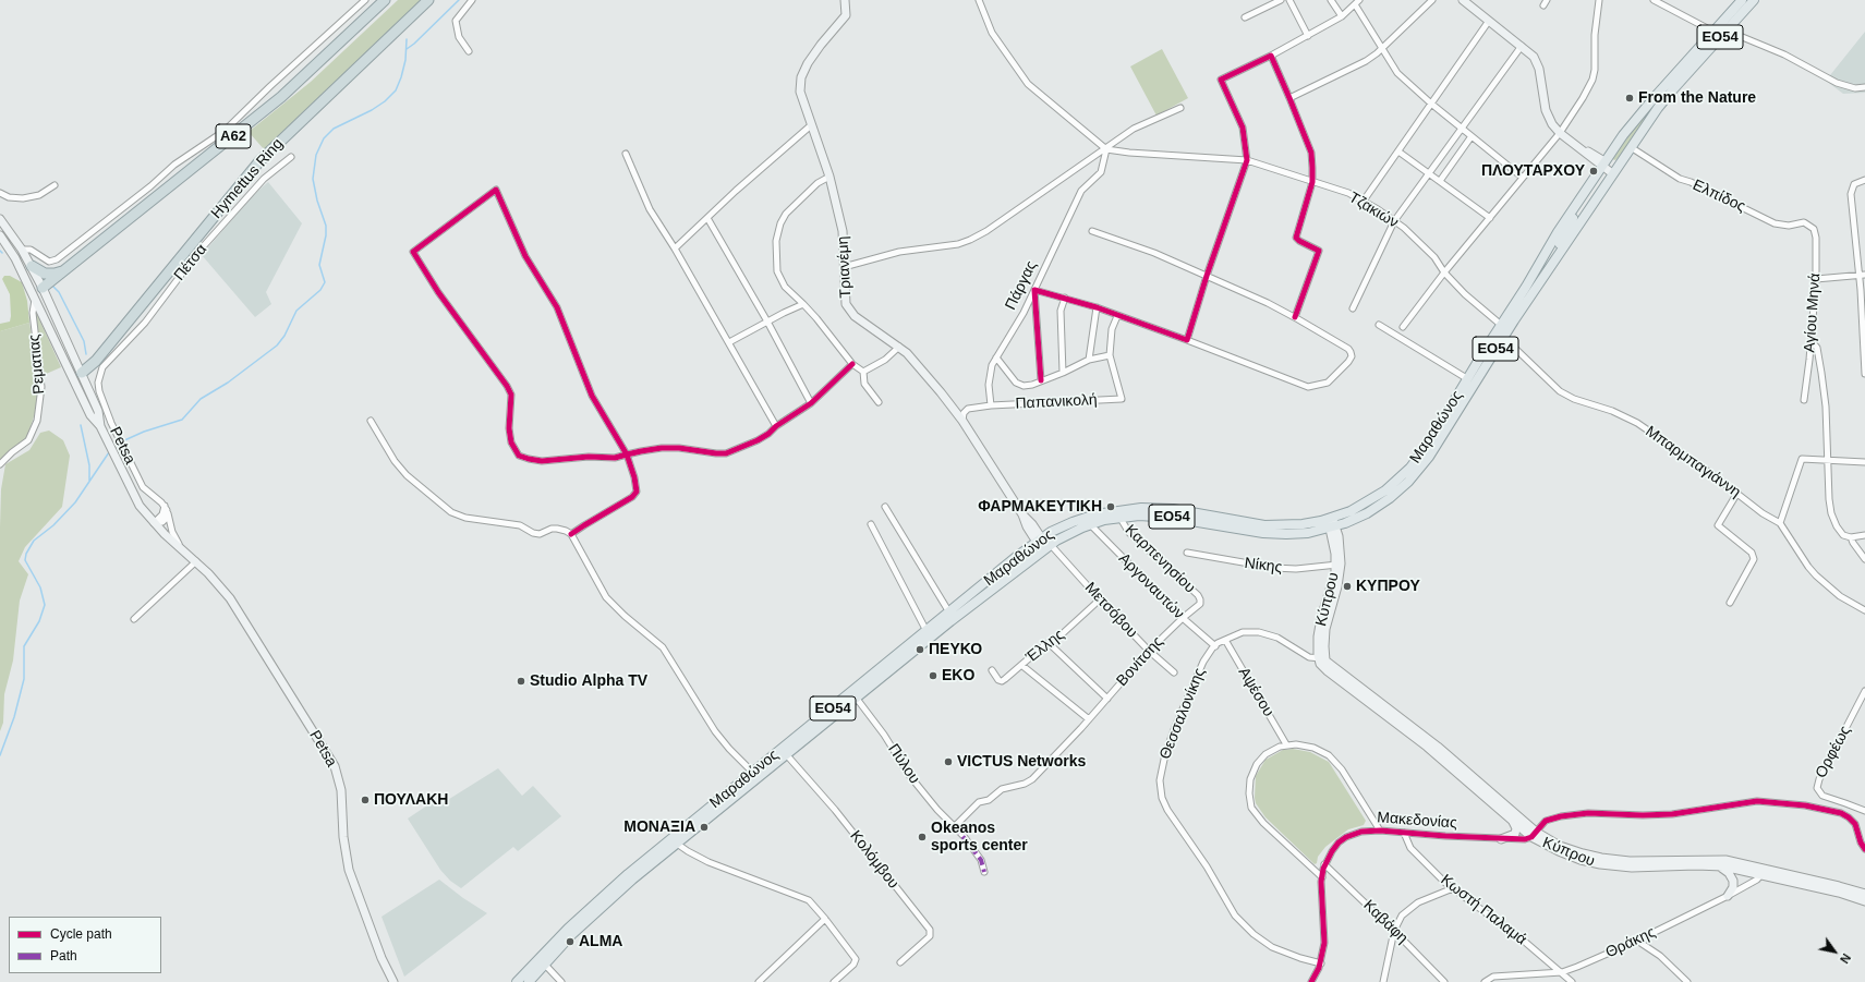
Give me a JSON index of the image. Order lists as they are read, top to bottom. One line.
{"streets":{"highway":["Α62","Hymettus Ring"],"main road":["ΕΟ54","Τριανέμη","Μαραθώνος","Petsa","Κύπρου"],"street":["Ελπίδος","Τζακιών","Πέτσα","Πάργας","Αγίου Μηνά","Ρεματιας","Παπανικολή","Μπαρμπαγιάννη","Καρπενησίου","Νίκης","Αργοναυτών","Μετσόβου","Έλλης","Βονίτσης","Αψέσου","Θεσσαλονίκης","Ορφέως","Πύλου","Μακεδονίας","Κολόμβου","Κωστή Παλαμά","Καβάφη","Θράκης"]},"crossings":[["Ελπίδος","Αγίου Μηνά"],["Ελπίδος","Μαραθώνος"],["Τζακιών","Πάργας"],["Τζακιών","Μαραθώνος"],["Πέτσα","Petsa"],["Τριανέμη","Μαραθώνος"],["Τριανέμη","Μετσόβου"],["Πάργας","Παπανικολή"],["Μαραθώνος","Μπαρμπαγιάννη"],["Μαραθώνος","Καρπενησίου"],["Μαραθώνος","Αργοναυτών"],["Μαραθώνος","Κύπρου"],["Μαραθώνος","Μετσόβου"],["Μαραθώνος","Πύλου"],["Μαραθώνος","Κολόμβου"],["Καρπενησίου","Βονίτσης"],["Νίκης","Κύπρου"],["Αργοναυτών","Βονίτσης"],["Αργοναυτών","Θεσσαλονίκης"],["Κύπρου","Θεσσαλονίκης"],["Κύπρου","Μακεδονίας"],["Κύπρου","Θράκης"],["Μετσόβου","Έλλης"],["Μετσόβου","Βονίτσης"],["Βονίτσης","Πύλου"],["Αψέσου","Θεσσαλονίκης"],["Θεσσαλονίκης","Μακεδονίας"],["Μακεδονίας","Κωστή Παλαμά"],["Μακεδονίας","Καβάφη"],["Κωστή Παλαμά","Θράκης"]],"places":["From the Nature","ΠΛΟΥΤΑΡΧΟΥ","ΦΑΡΜΑΚΕΥΤΙΚΗ","ΚΥΠΡΟΥ","ΠΕΥΚΟ","EKO","Studio Alpha TV","VICTUS Networks","ΠΟΥΛΑΚΗ","ΜΟΝΑΞΙΑ","Okeanos sports center","ALMA"],"legend":["Cycle path","Path"],"north":"bottom right"}
